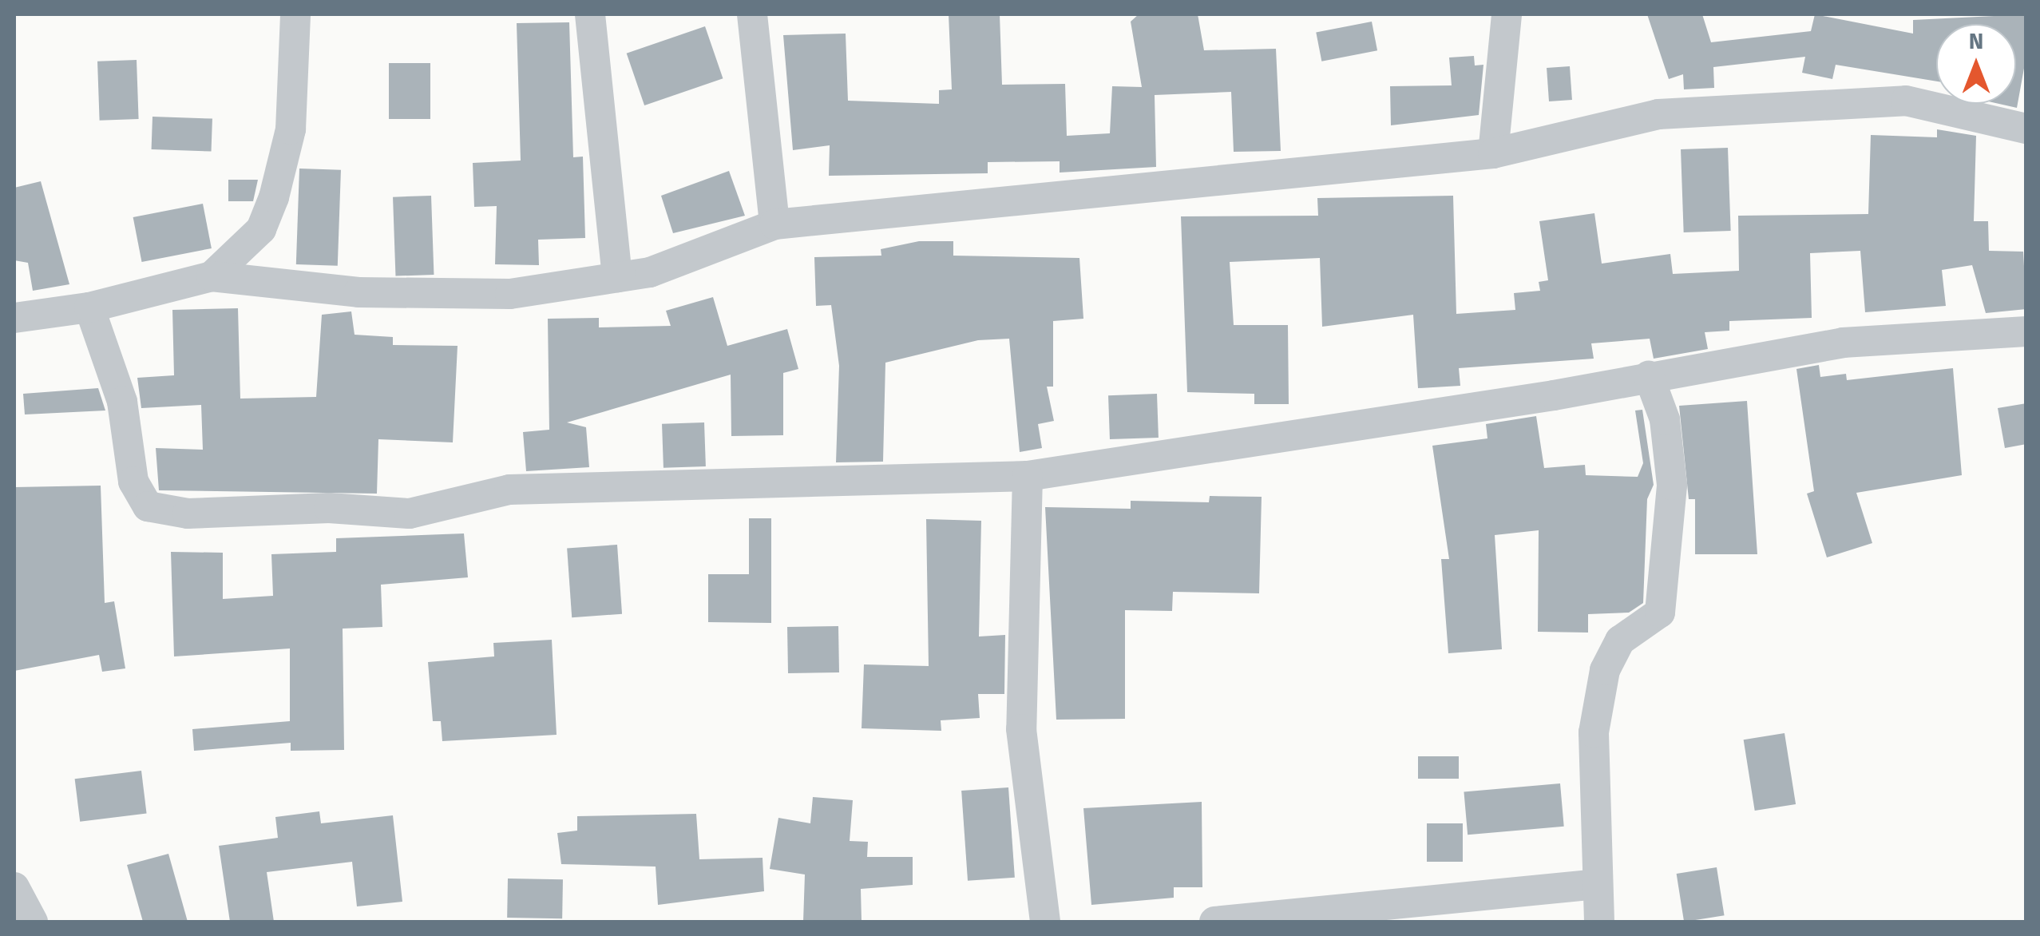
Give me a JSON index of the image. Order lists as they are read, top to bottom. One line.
{"north":"top"}
